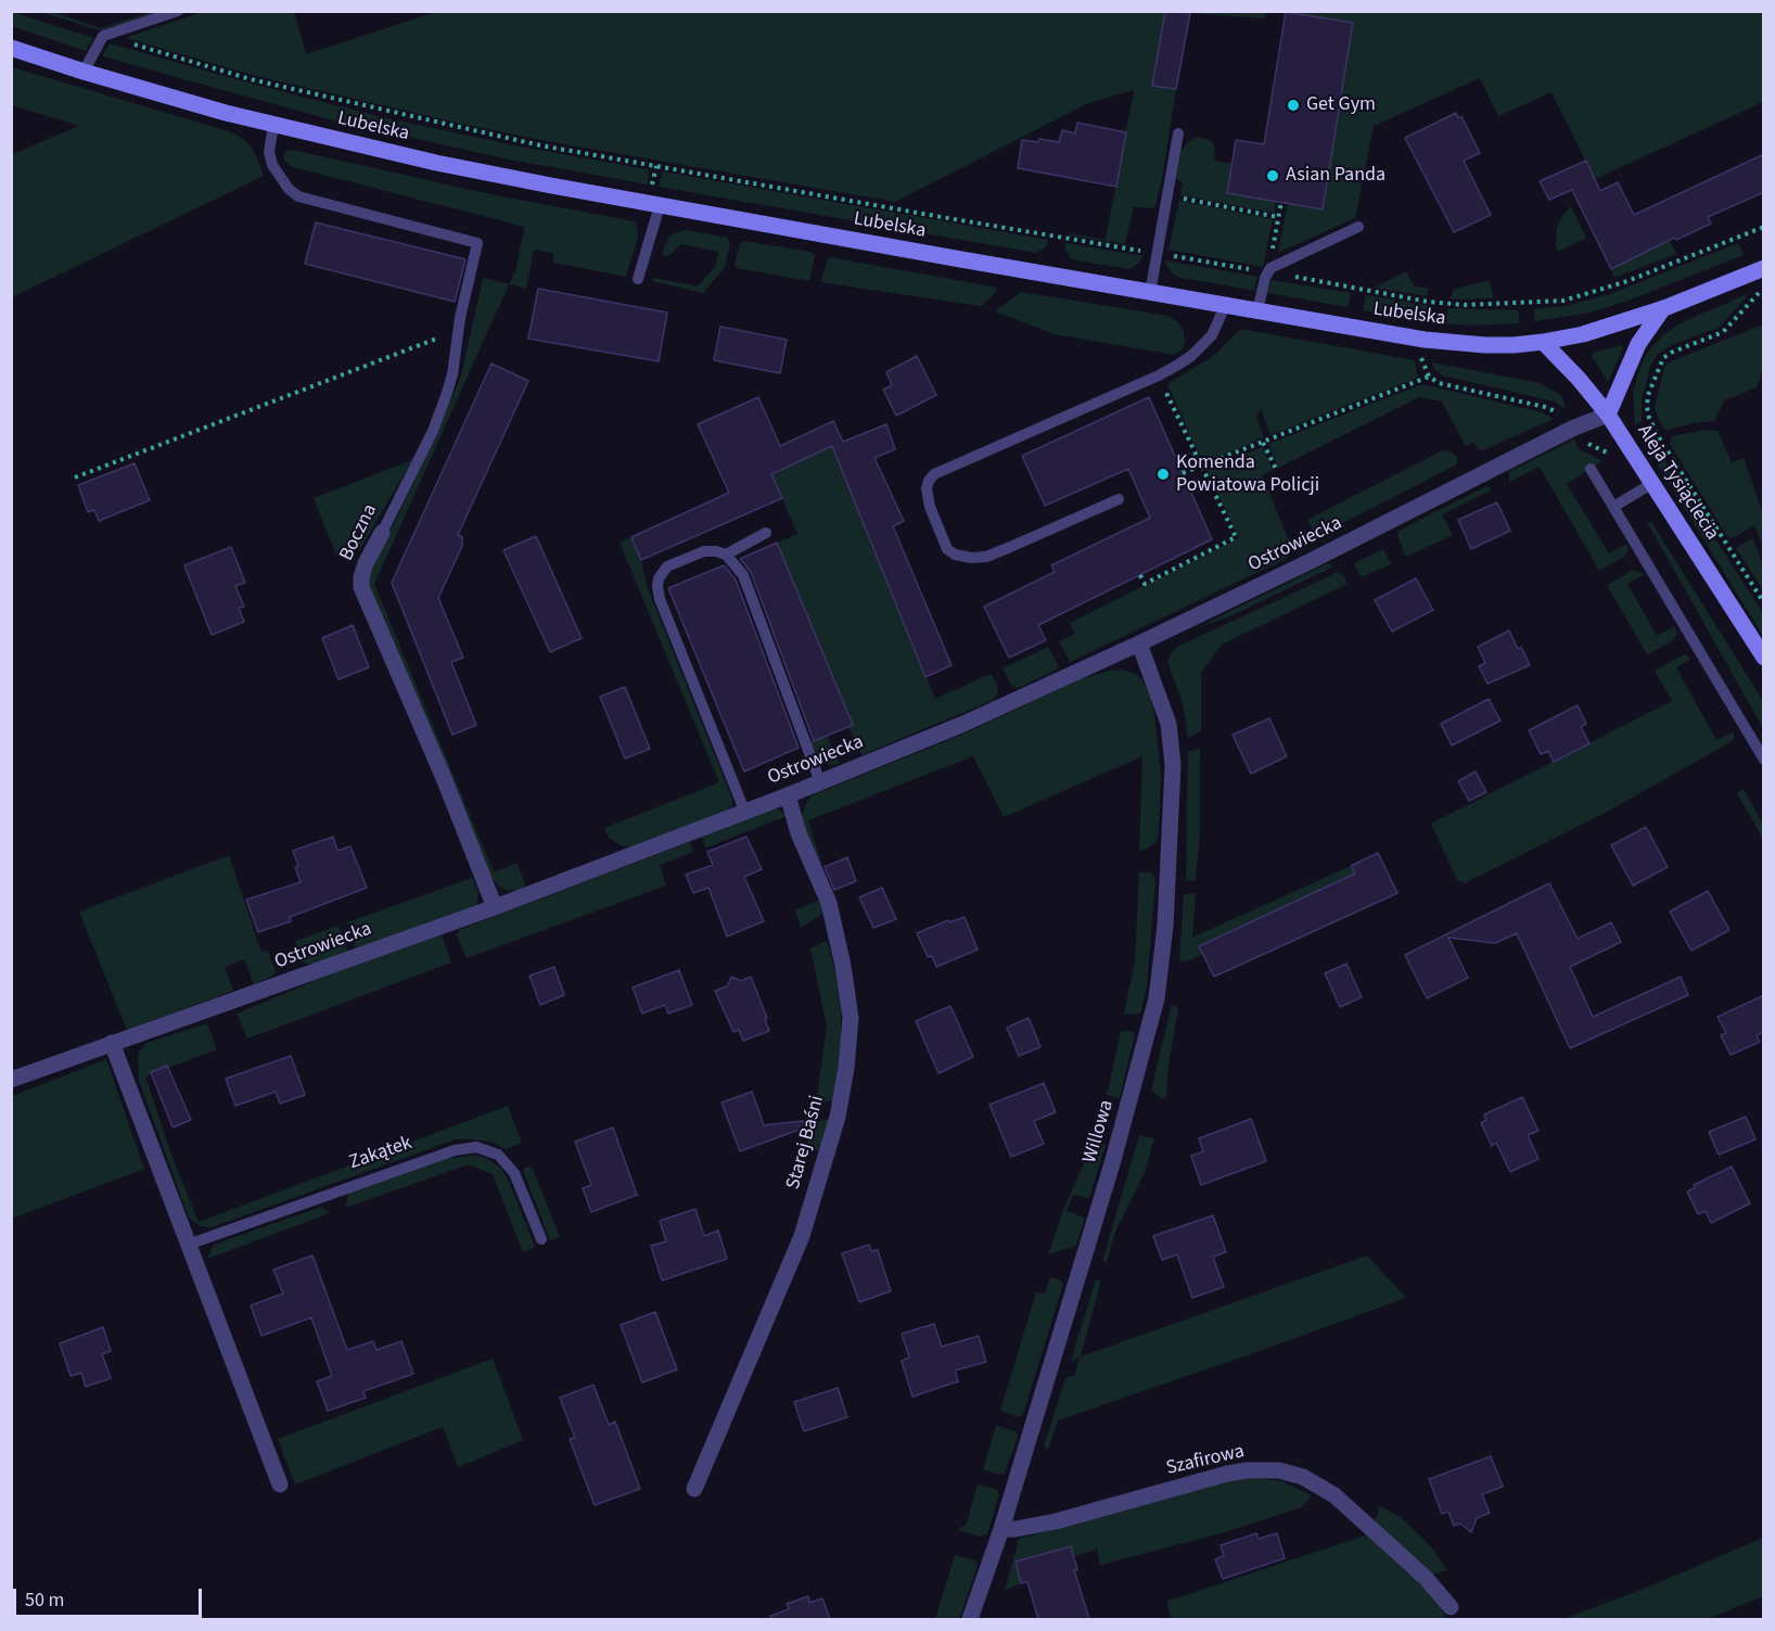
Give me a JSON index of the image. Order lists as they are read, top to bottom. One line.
{"streets":{"street":["Lubelska","Aleja Tysiąclecia","Boczna","Ostrowiecka","Willowa","Starej Baśni","Szafirowa"],"lane":["Zakątek"]},"crossings":[["Lubelska","Aleja Tysiąclecia"],["Lubelska","Boczna"],["Aleja Tysiąclecia","Ostrowiecka"],["Boczna","Ostrowiecka"],["Ostrowiecka","Willowa"],["Ostrowiecka","Starej Baśni"],["Willowa","Szafirowa"]],"places":["Get Gym","Asian Panda","Komenda Powiatowa Policji"],"scale_bar":"50 m"}
